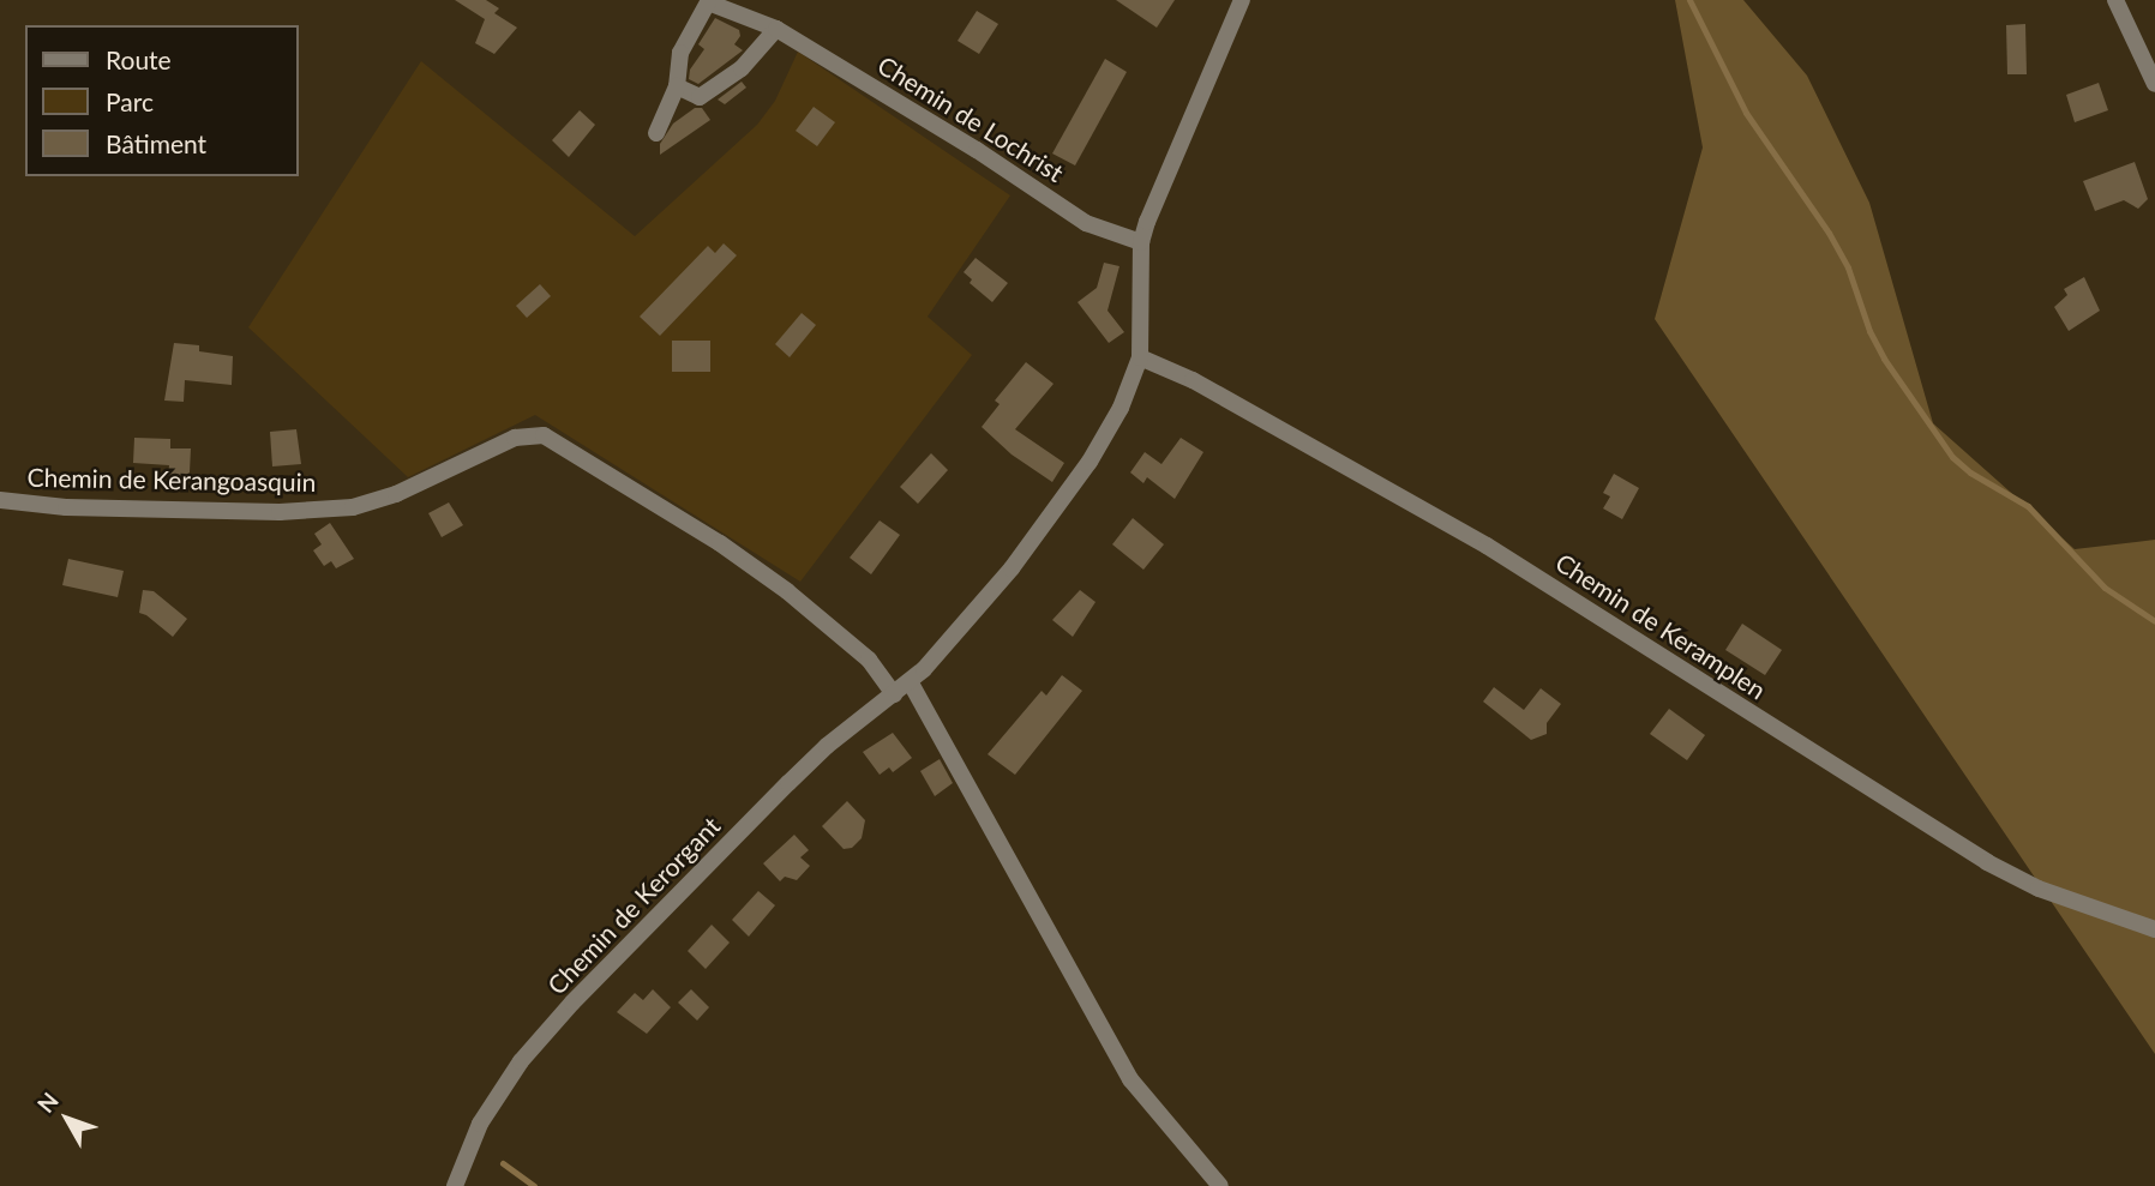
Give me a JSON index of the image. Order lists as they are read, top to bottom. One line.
{"streets":{"street":["Chemin de Lochrist","Chemin de Kerangoasquin","Chemin de Keramplen","Chemin de Kerorgant"]},"crossings":[["Chemin de Kerangoasquin","Chemin de Kerorgant"]],"legend":["Route","Parc","Bâtiment"],"north":"top left"}
